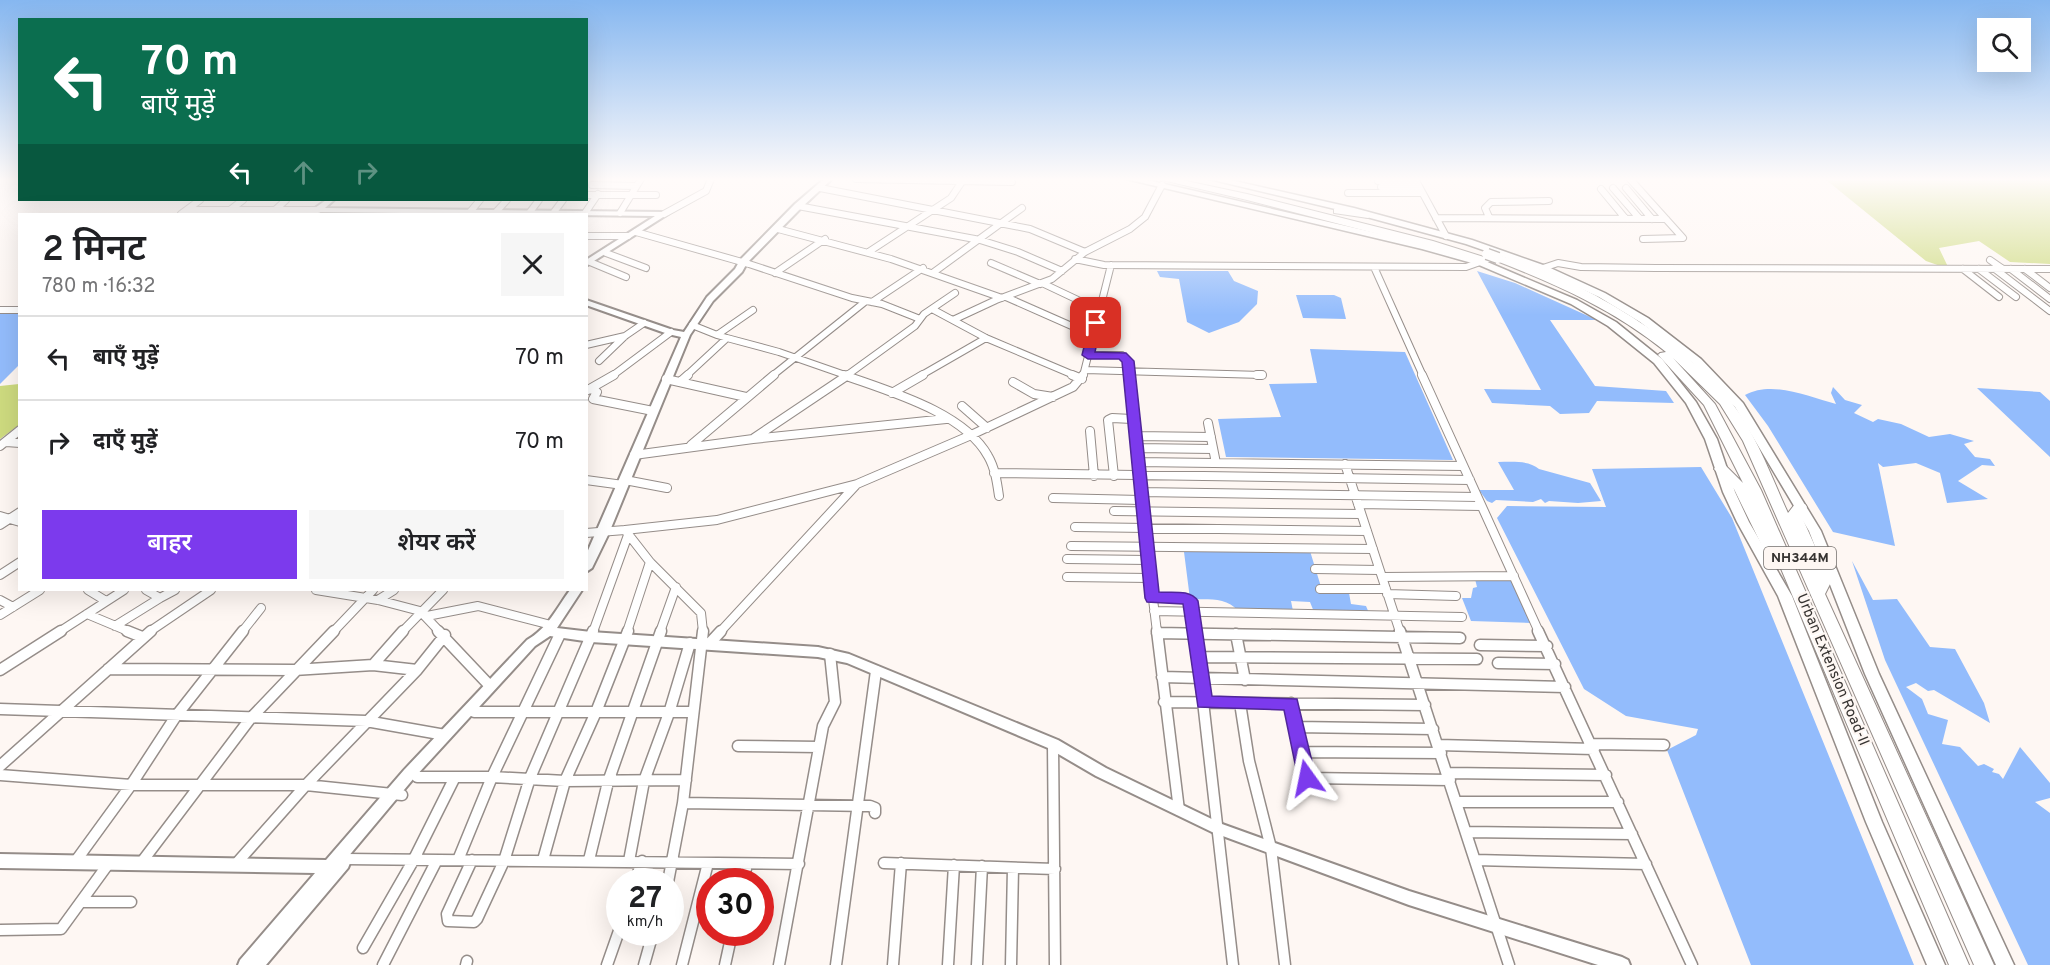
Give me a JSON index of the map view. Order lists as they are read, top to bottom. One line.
{"streets":{"highway":["NH344M","Urban Extension Road-II"]},"page":{"turn":["70 m","बाएँ मुड़ें"],"heading":["2 मिनट","780 m · 16:32"],"list":[{"name":"बाएँ मुड़ें","value":"70 m"},{"name":"दाएँ मुड़ें","value":"70 m"}],"buttons":["बाहर","शेयर करें"],"speed":"27 km/h","limit":"30"}}
